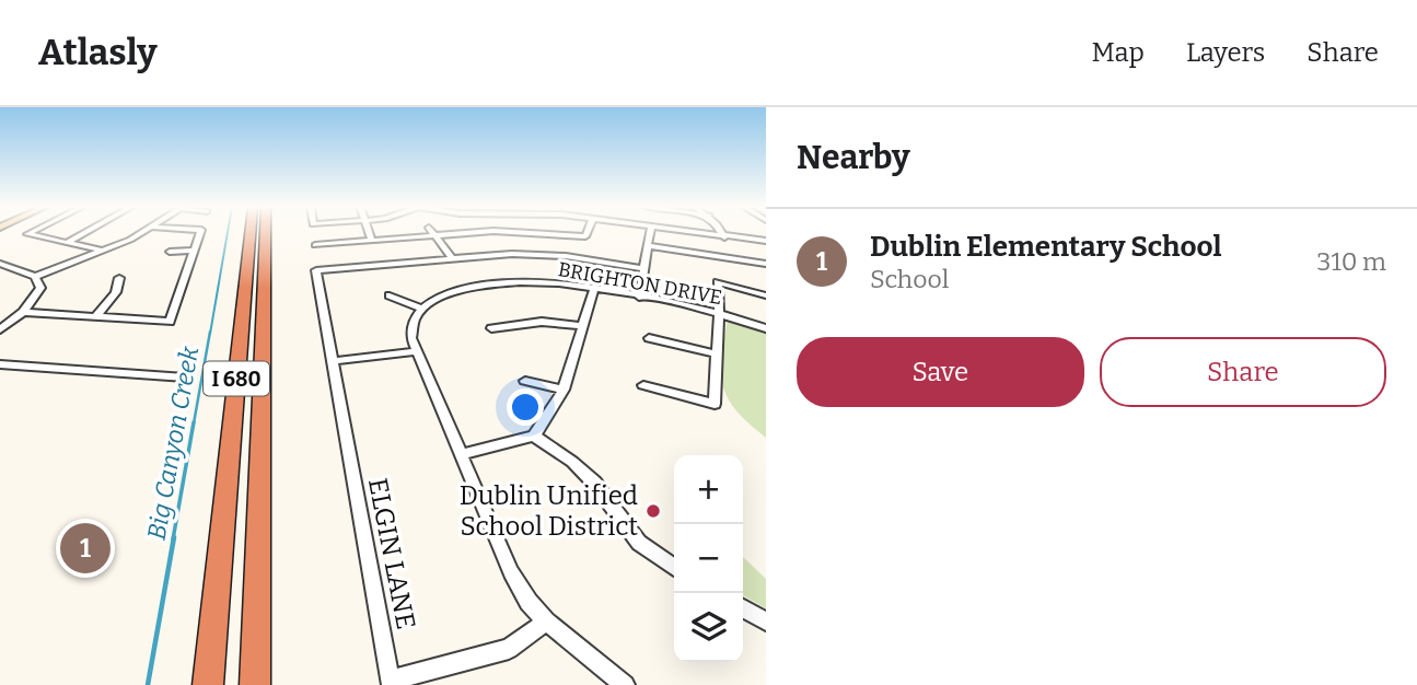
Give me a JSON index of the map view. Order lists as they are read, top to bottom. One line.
{"streets":{"highway":["I 680"],"street":["BRIGHTON DRIVE","ELGIN LANE"]},"water":["Big Canyon Creek"],"places":["Dublin Unified School District"],"page":{"header":"Atlasly","nav":["Map","Layers","Share"],"heading":"Nearby","list":[{"mark":"1","name":"Dublin Elementary School","note":"School","value":"310 m"}],"buttons":["Save","Share"],"map_buttons":["+","−"],"pins":"1"}}
